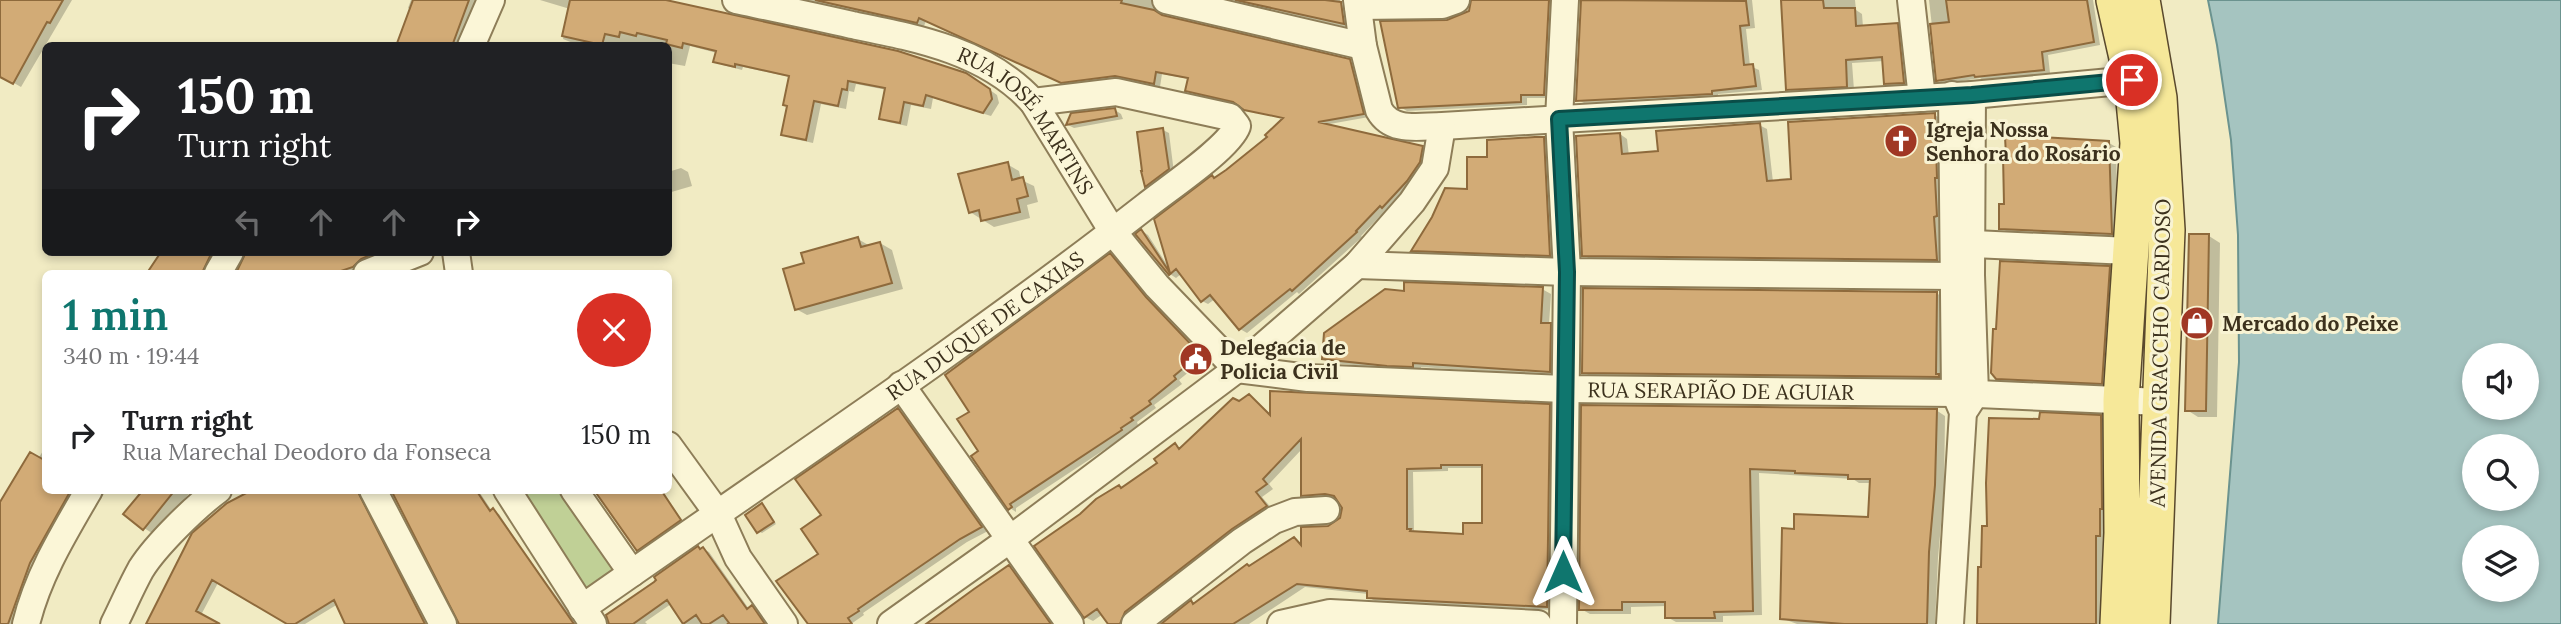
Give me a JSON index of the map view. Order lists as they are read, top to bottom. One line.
{"streets":{"main road":["AVENIDA GRACCHO CARDOSO"],"street":["RUA JOSÉ MARTINS","RUA DUQUE DE CAXIAS","RUA SERAPIÃO DE AGUIAR"]},"crossings":[["RUA JOSÉ MARTINS","RUA DUQUE DE CAXIAS"],["RUA JOSÉ MARTINS","RUA SERAPIÃO DE AGUIAR"],["AVENIDA GRACCHO CARDOSO","RUA SERAPIÃO DE AGUIAR"]],"places":{"church":["Igreja Nossa Senhora do Rosário"],"shop":["Mercado do Peixe"],"public building":["Delegacia de Policia Civil"]},"page":{"turn":["150 m","Turn right"],"heading":["1 min","340 m · 19:44"],"list":[{"name":"Turn right","note":"Rua Marechal Deodoro da Fonseca","value":"150 m"}]}}
